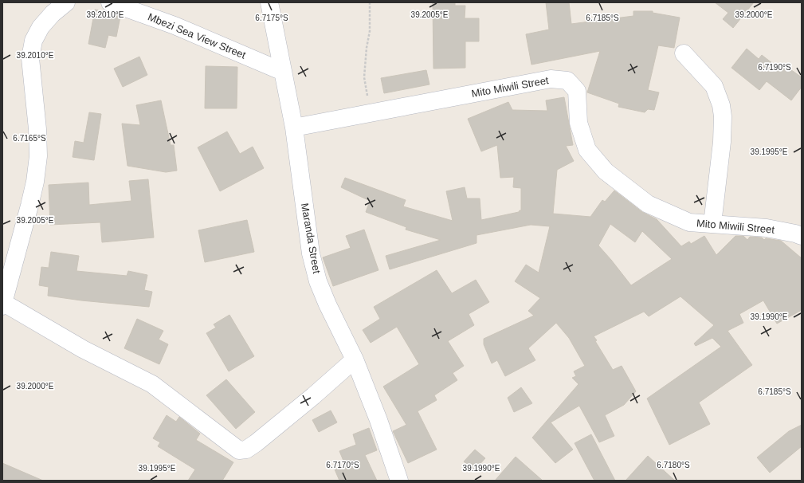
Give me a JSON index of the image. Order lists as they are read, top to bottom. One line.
{"streets":{"street":["Mbezi Sea View Street","Mito Miwili Street","Maranda Street"]},"crossings":[["Mbezi Sea View Street","Maranda Street"],["Mito Miwili Street","Maranda Street"]],"coordinates":["39.2010°E","39.2005°E","39.2000°E","6.7175°S","6.7185°S","6.7190°S","6.7165°S","39.1995°E","39.1990°E","6.7170°S","6.7180°S"]}
